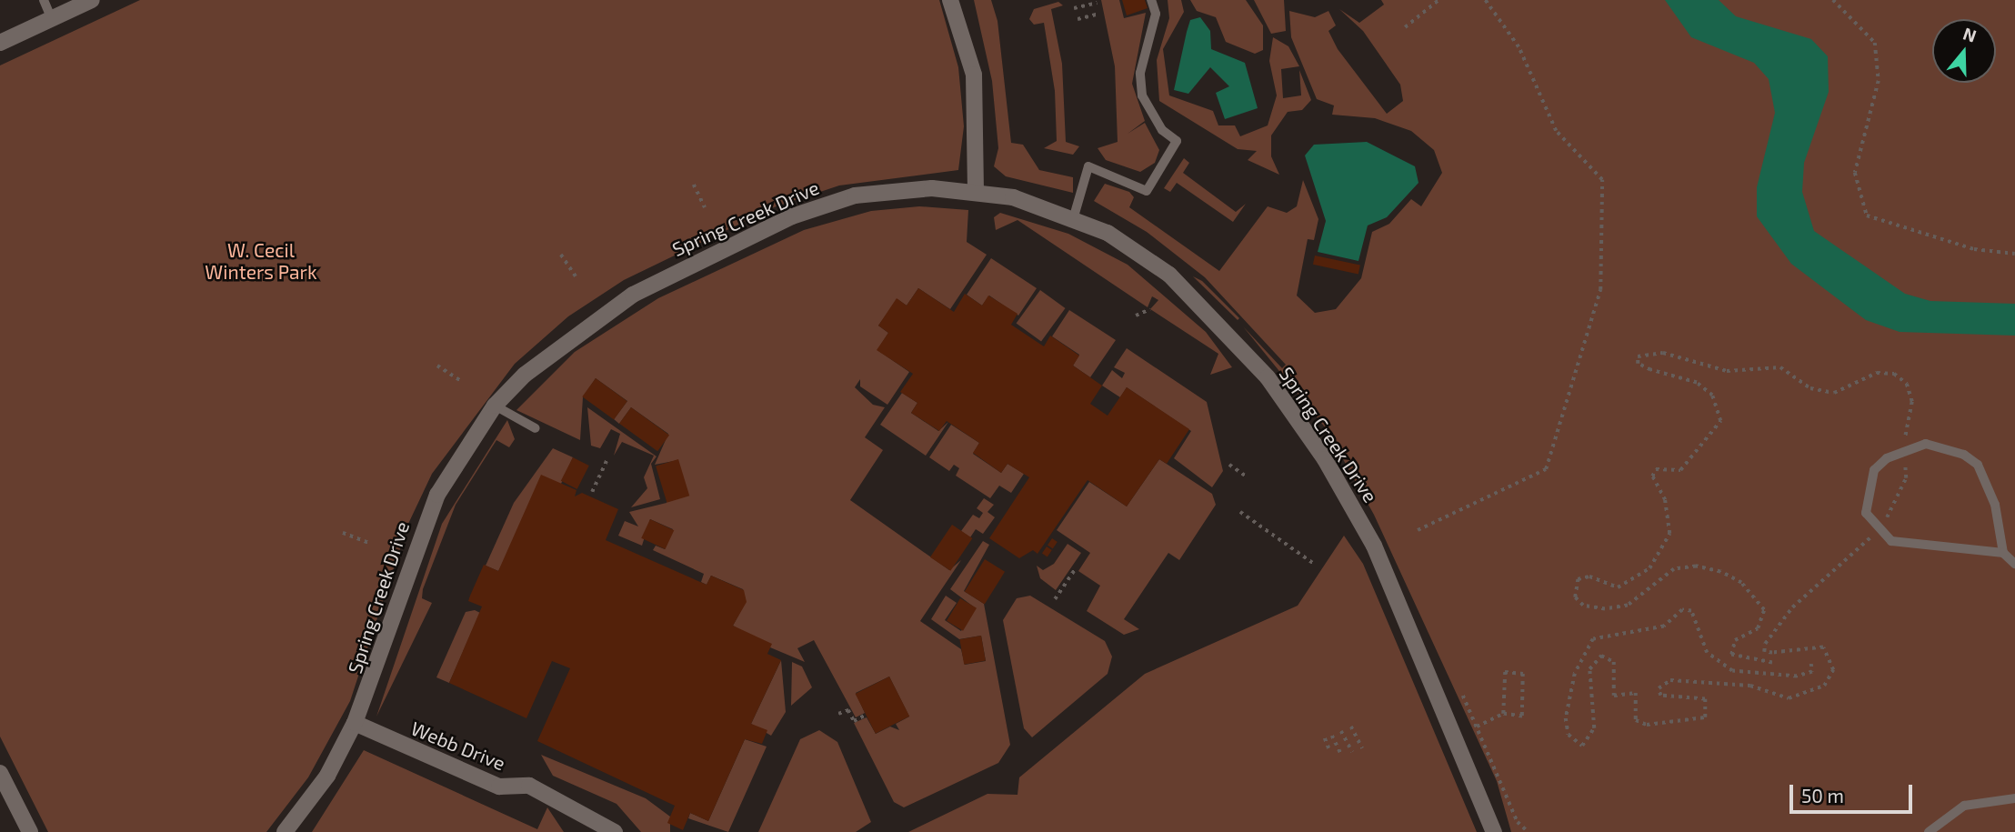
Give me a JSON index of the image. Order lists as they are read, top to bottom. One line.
{"streets":{"street":["Spring Creek Drive","Webb Drive"]},"crossings":[["Spring Creek Drive","Webb Drive"]],"parks":["W. Cecil Winters Park"],"scale_bar":"50 m","north":"top"}
